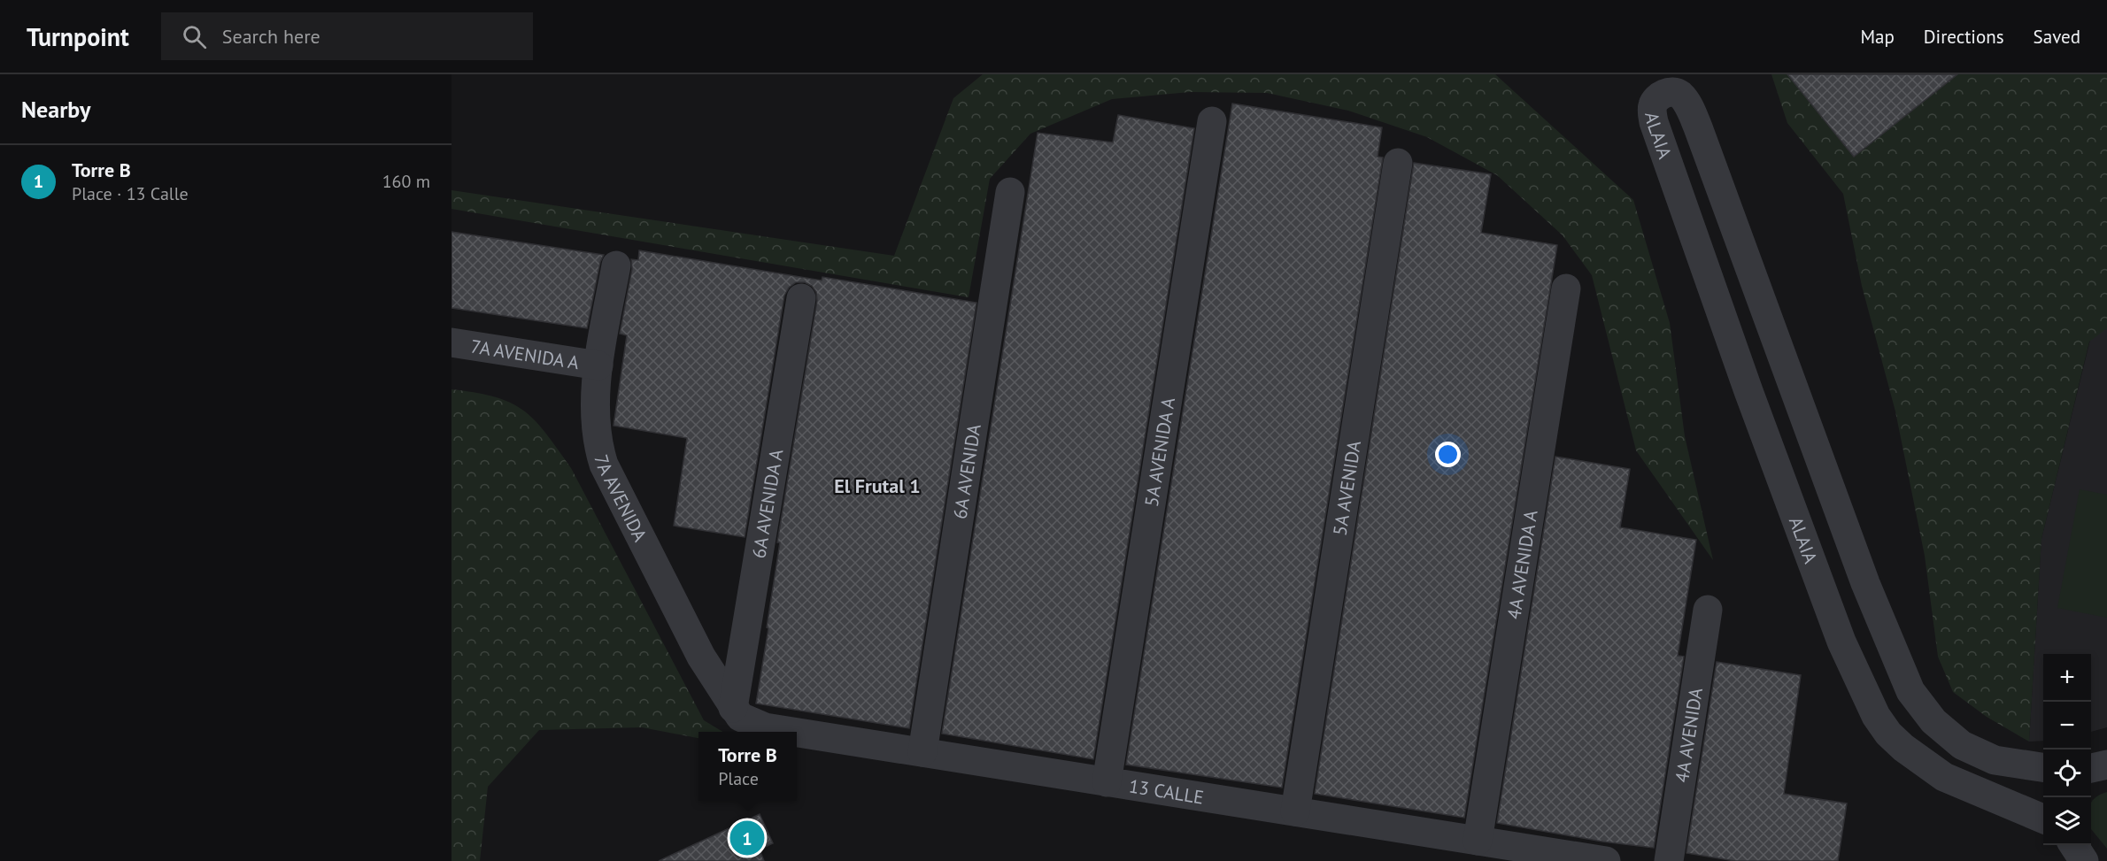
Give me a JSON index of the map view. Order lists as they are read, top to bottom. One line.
{"streets":{"street":["ALAIA","7A AVENIDA A","5A AVENIDA A","6A AVENIDA","5A AVENIDA","7A AVENIDA","6A AVENIDA A","4A AVENIDA A","4A AVENIDA","13 CALLE"]},"crossings":[["7A AVENIDA A","7A AVENIDA"],["5A AVENIDA A","13 CALLE"],["6A AVENIDA","13 CALLE"],["5A AVENIDA","13 CALLE"],["7A AVENIDA","6A AVENIDA A"],["7A AVENIDA","13 CALLE"],["6A AVENIDA A","13 CALLE"],["4A AVENIDA A","13 CALLE"]],"districts":["El Frutal 1"],"page":{"header":"Turnpoint","search":"Search here","nav":["Map","Directions","Saved"],"heading":"Nearby","list":[{"mark":"1","name":"Torre B","note":"Place · 13 Calle","value":"160 m"}],"map_buttons":["+","−"],"popup":["Torre B","Place"],"pins":"1"}}
